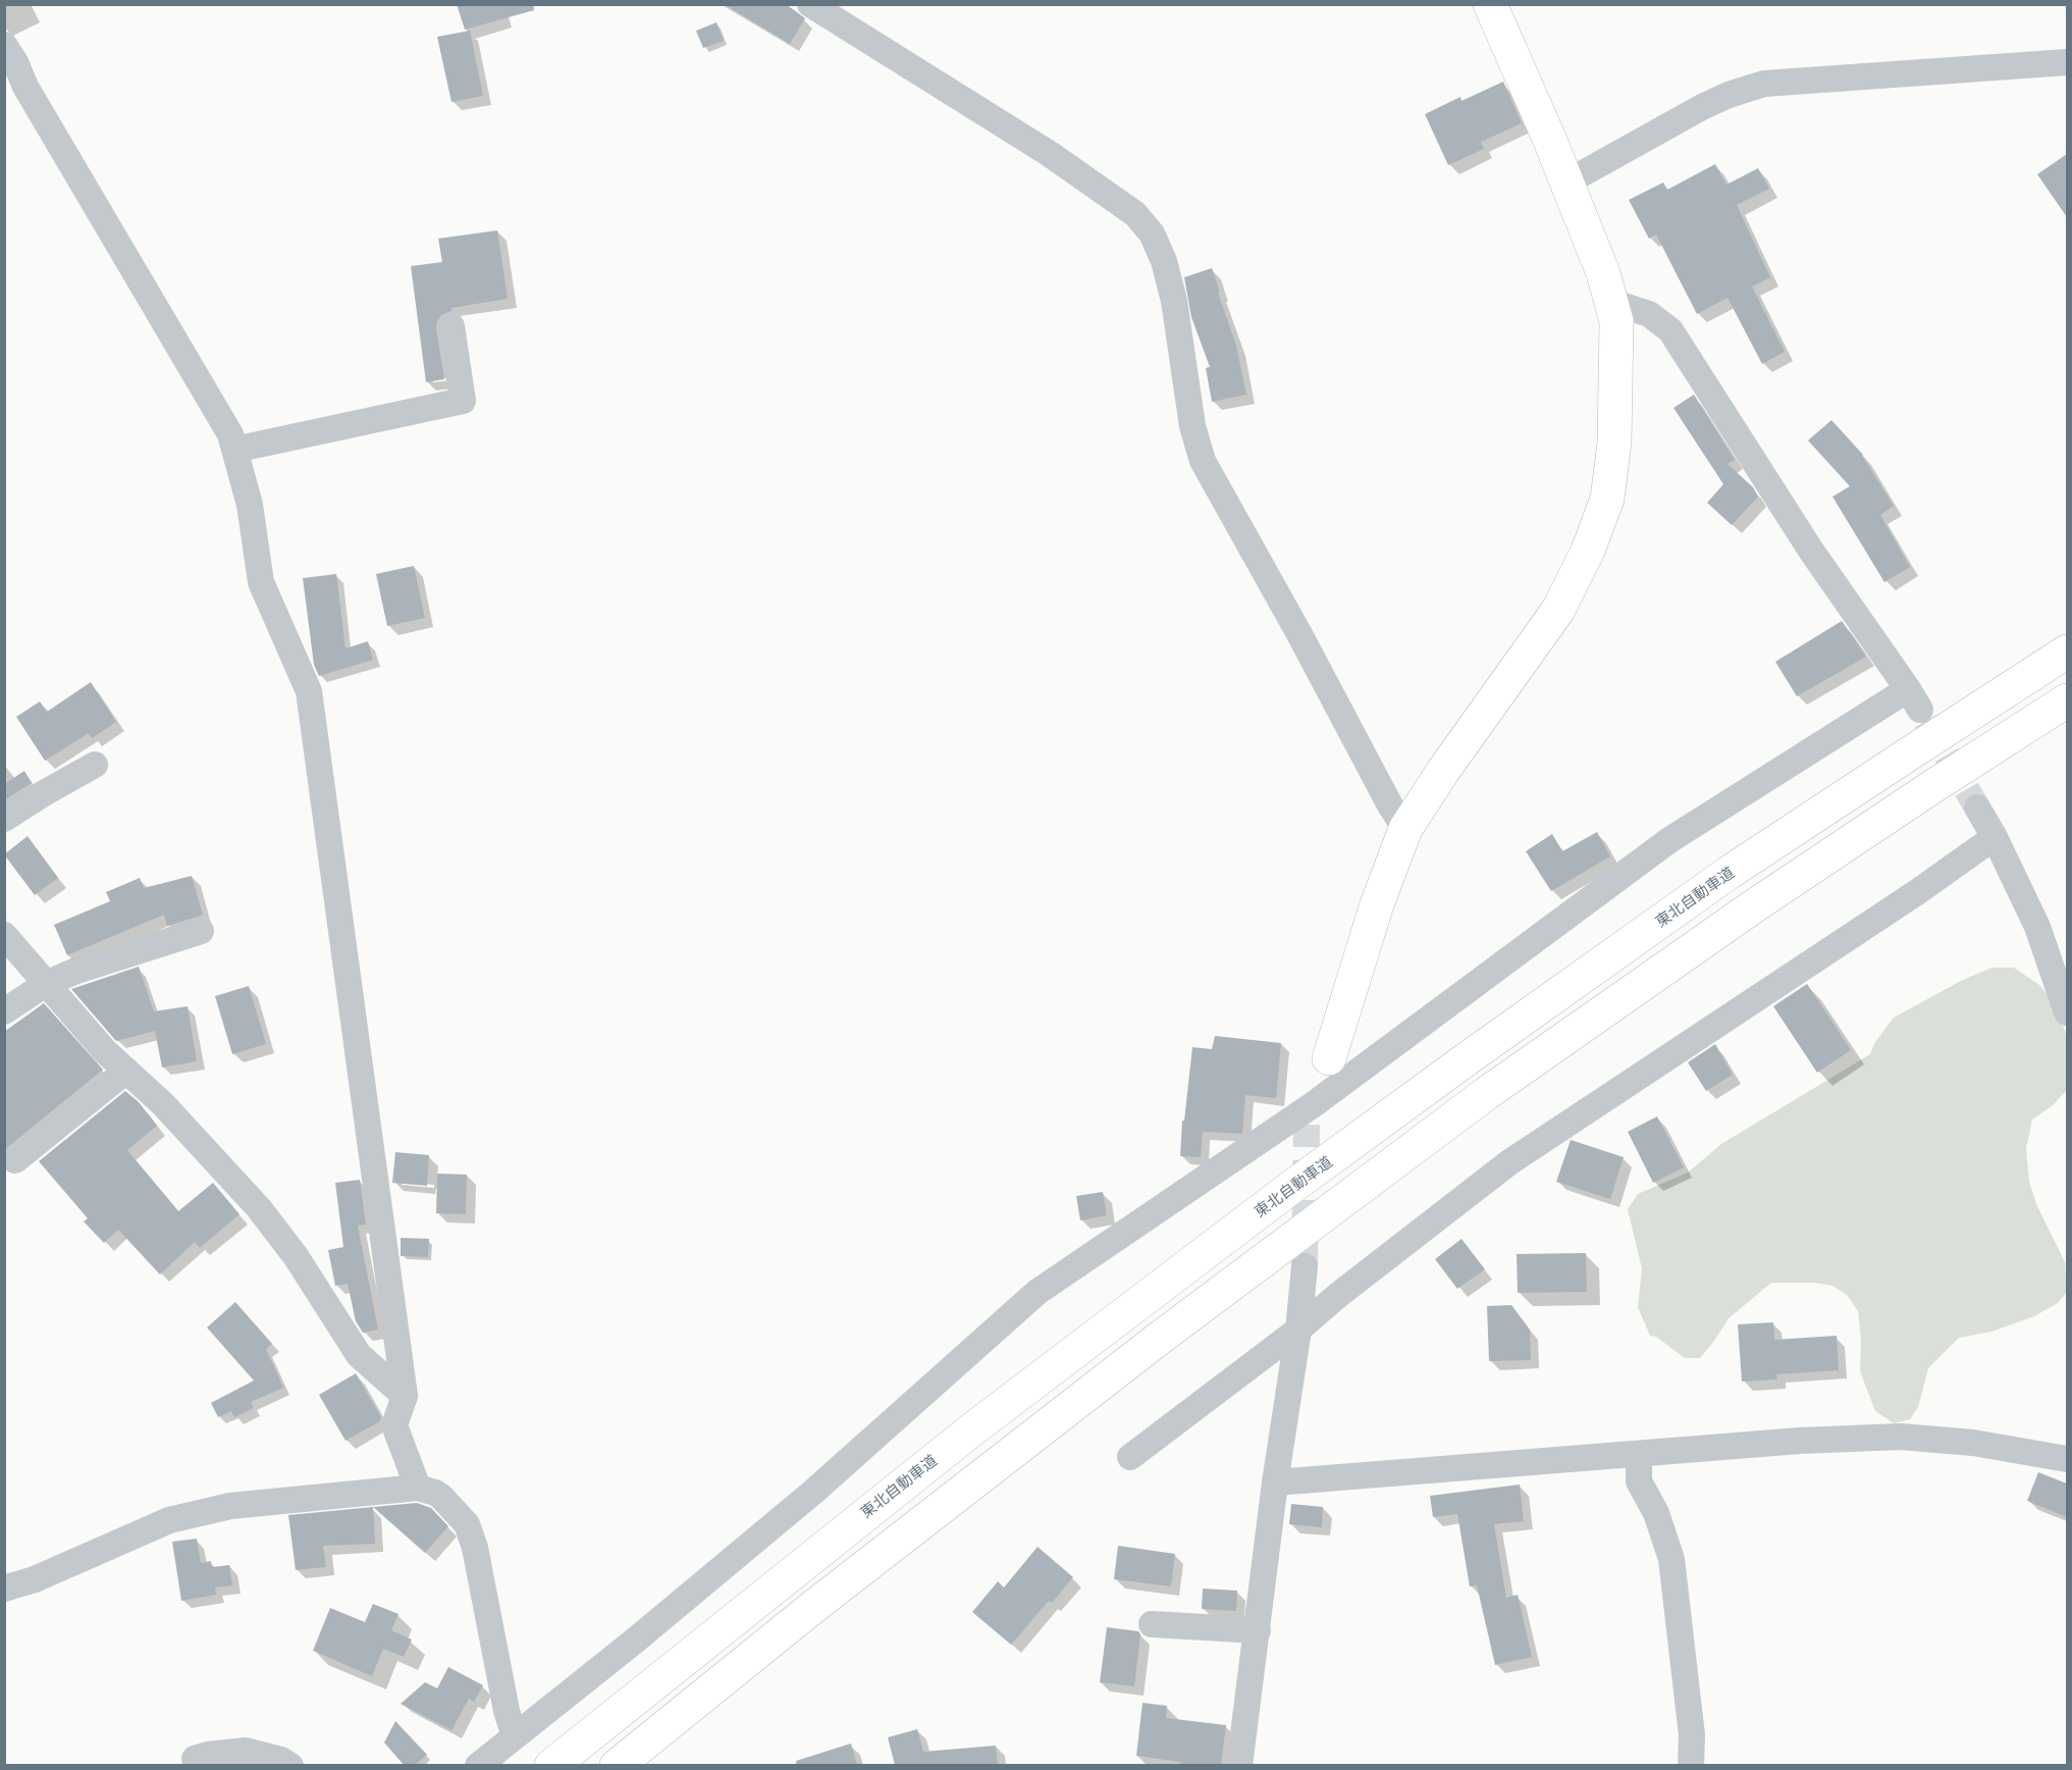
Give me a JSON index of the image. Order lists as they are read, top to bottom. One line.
{"streets":{"main road":["東北自動車道"]}}
